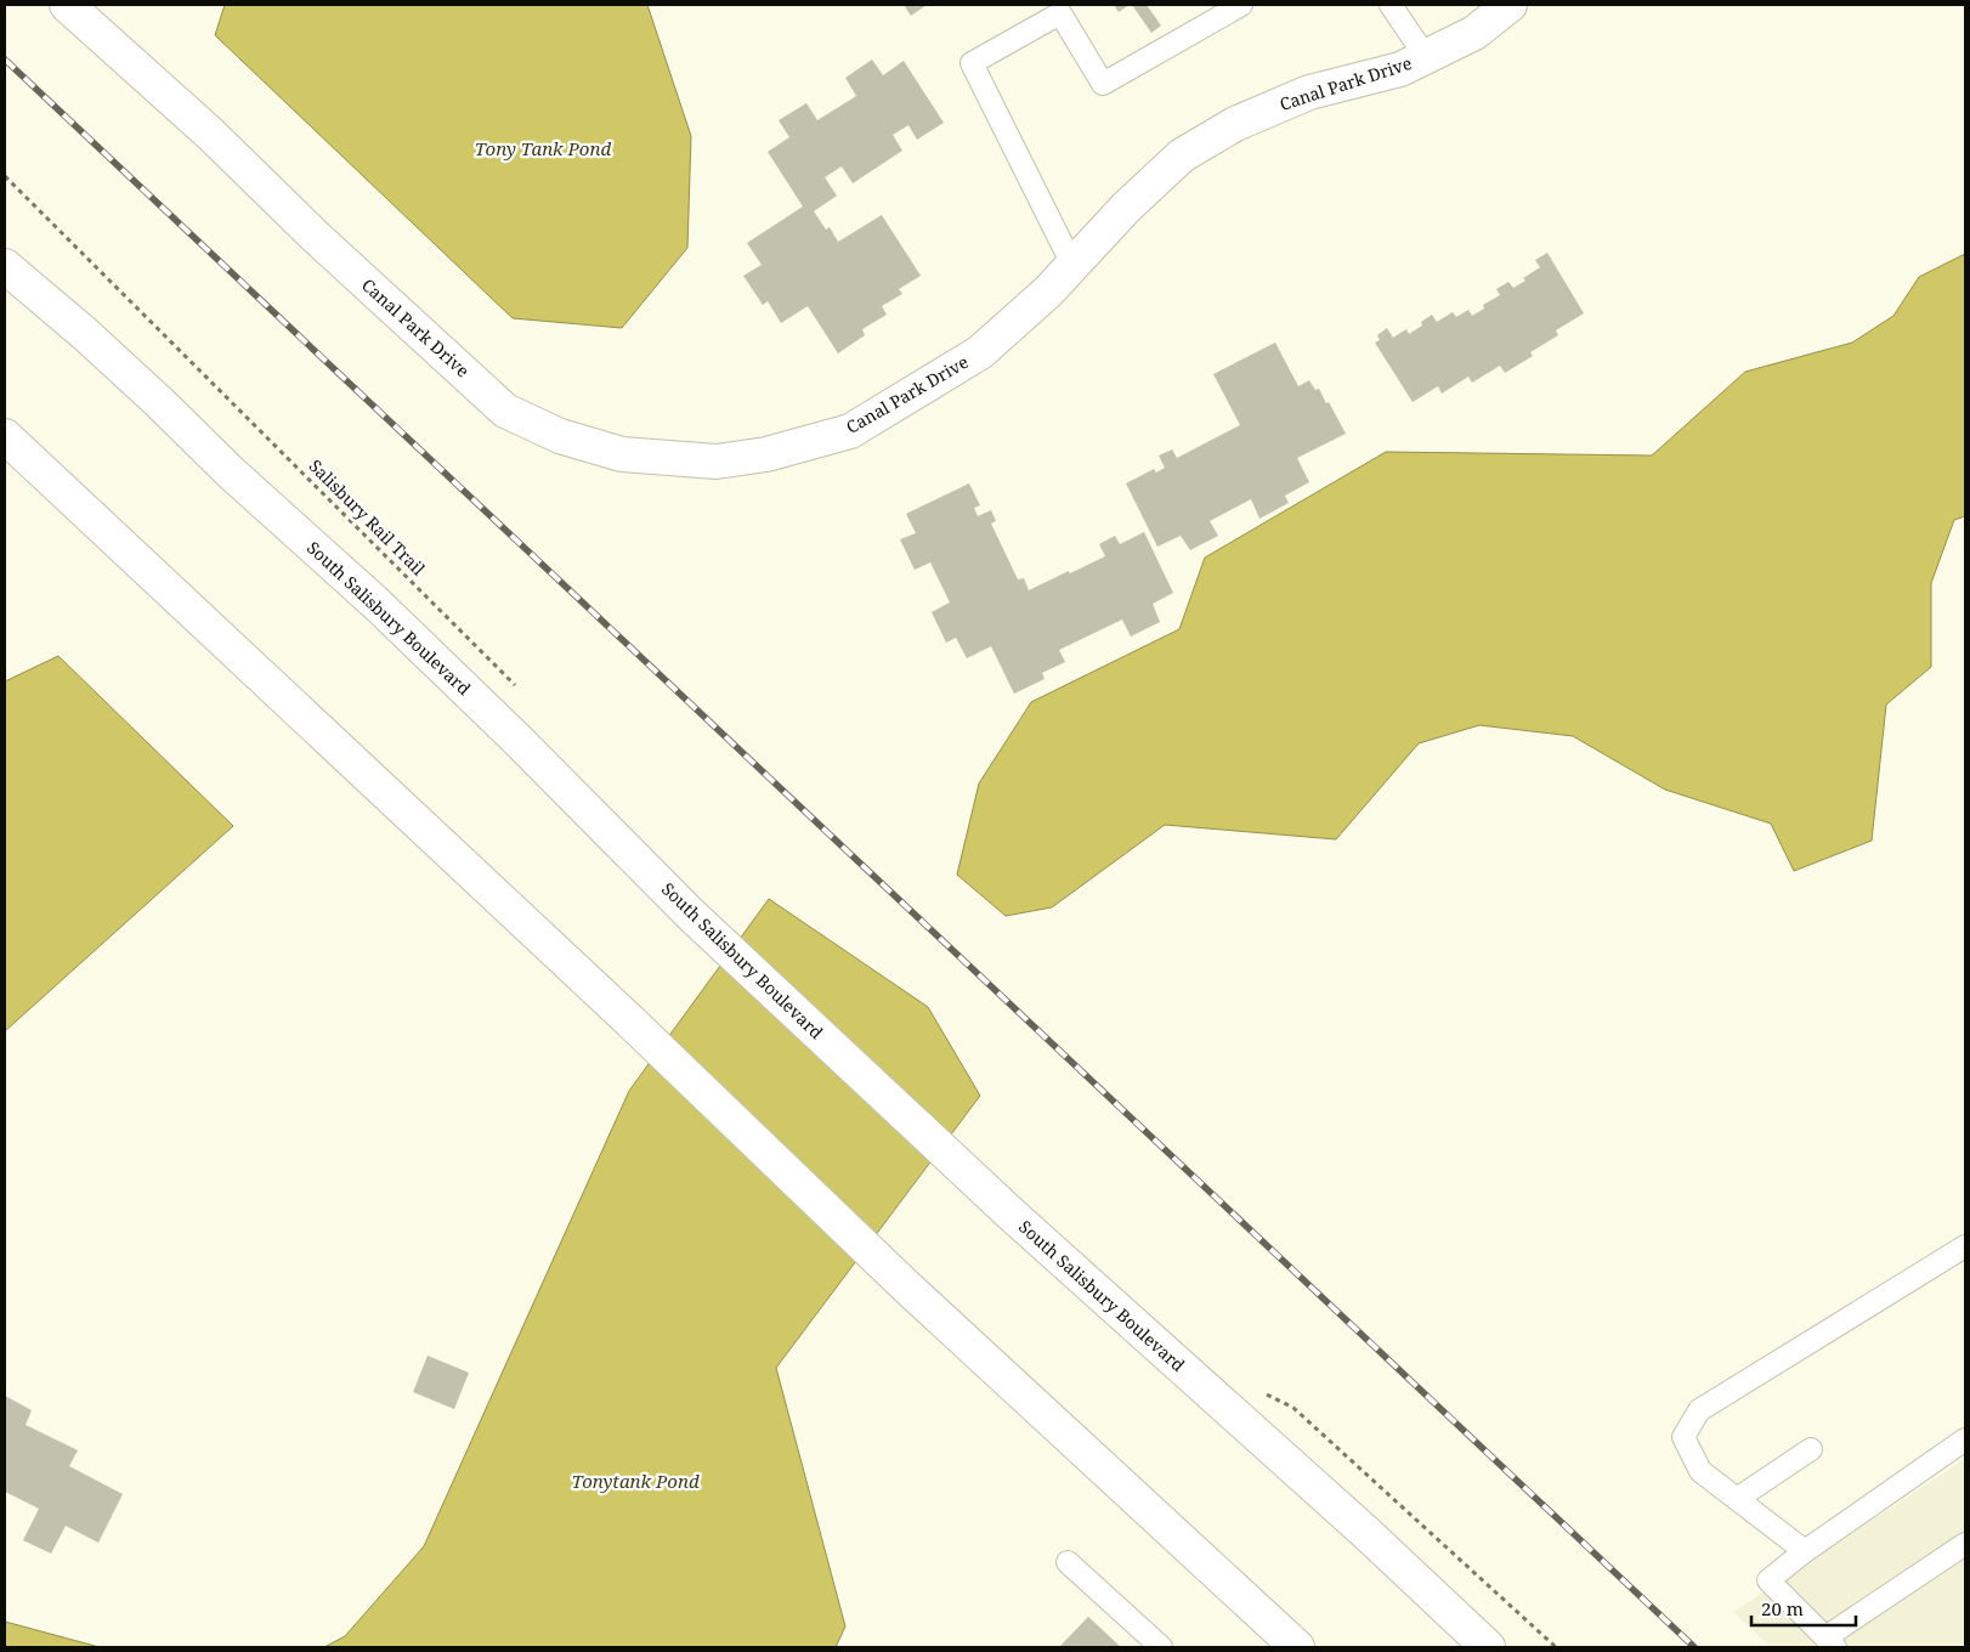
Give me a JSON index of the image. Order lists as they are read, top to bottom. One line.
{"streets":{"main road":["Canal Park Drive","South Salisbury Boulevard"],"path":["Salisbury Rail Trail"]},"water":["Tony Tank Pond","Tonytank Pond"],"scale_bar":"20 m"}
